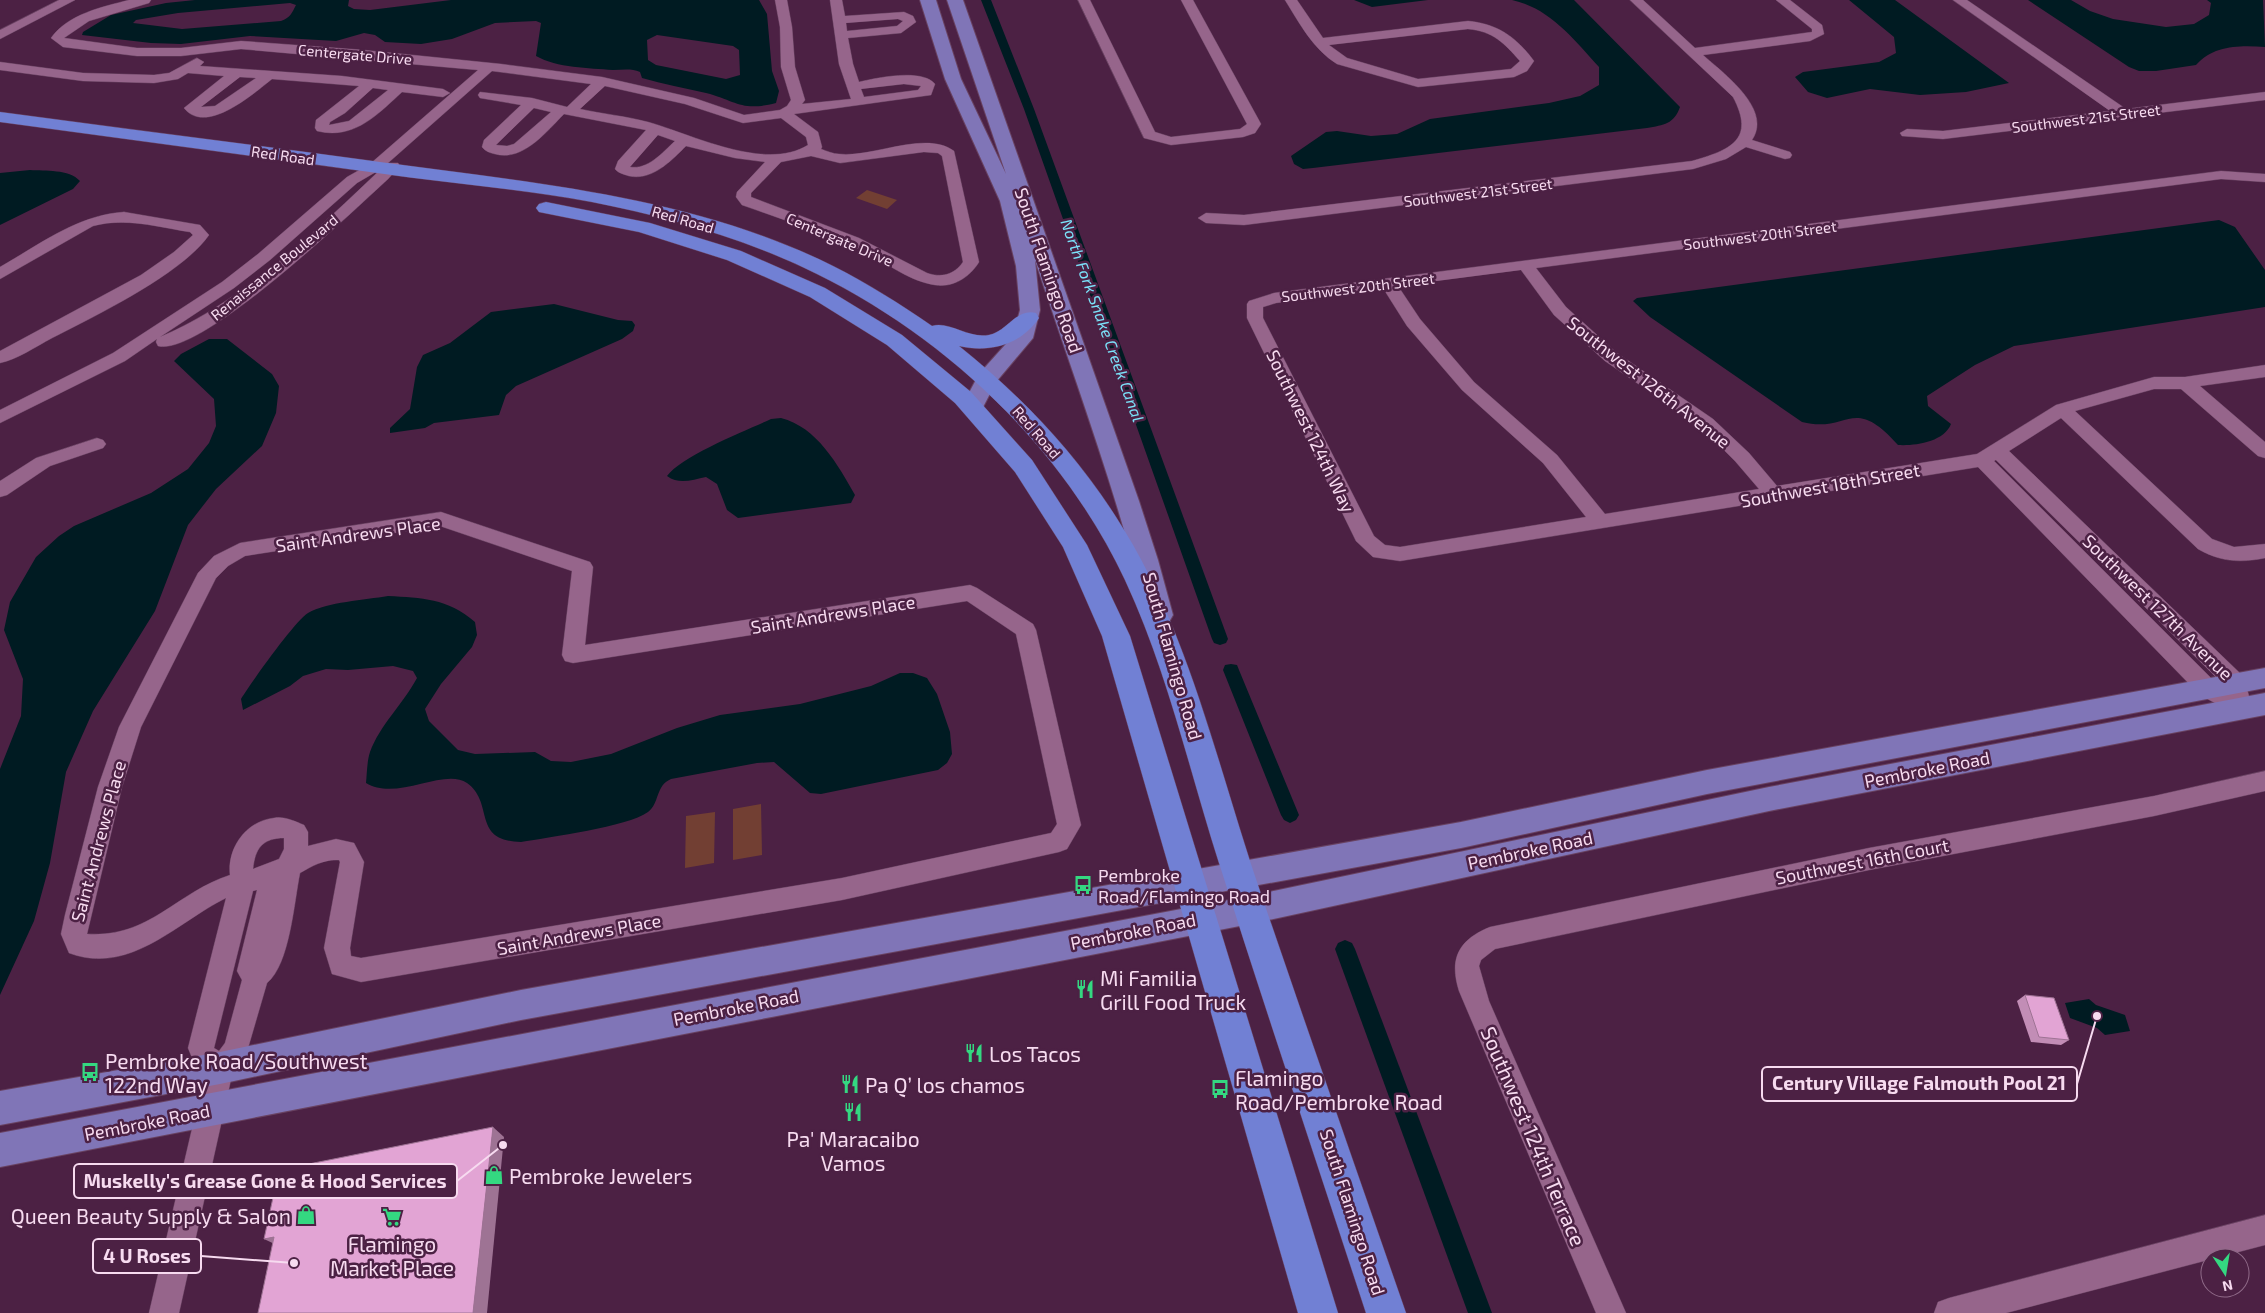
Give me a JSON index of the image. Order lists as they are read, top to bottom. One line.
{"streets":{"highway":["Red Road","South Flamingo Road"],"main road":["Pembroke Road"],"street":["Centergate Drive","Southwest 21st Street","Southwest 20th Street","Renaissance Boulevard","Southwest 126th Avenue","Southwest 124th Way","Southwest 18th Street","Saint Andrews Place","Southwest 127th Avenue","Southwest 16th Court","Southwest 124th Terrace"]},"crossings":[["Red Road","Renaissance Boulevard"],["Red Road","South Flamingo Road"],["Red Road","Pembroke Road"],["Southwest 20th Street","Southwest 126th Avenue"],["Southwest 20th Street","Southwest 124th Way"],["South Flamingo Road","Pembroke Road"],["Southwest 126th Avenue","Southwest 18th Street"],["Southwest 124th Way","Southwest 18th Street"],["Southwest 18th Street","Southwest 127th Avenue"],["Southwest 127th Avenue","Pembroke Road"],["Southwest 16th Court","Southwest 124th Terrace"]],"water":["North Fork Snake Creek Canal"],"places":{"bus stop":["Pembroke Road/Flamingo Road","Pembroke Road/Southwest 122nd Way","Flamingo Road/Pembroke Road"],"restaurant":["Mi Familia Grill Food Truck","Los Tacos","Pa Q’ los chamos","Pa' Maracaibo Vamos"],"other":["Century Village Falmouth Pool 21","Muskelly's Grease Gone & Hood Services","4 U Roses"],"shop":["Pembroke Jewelers","Queen Beauty Supply & Salon"],"supermarket":["Flamingo Market Place"]},"north":"bottom"}
